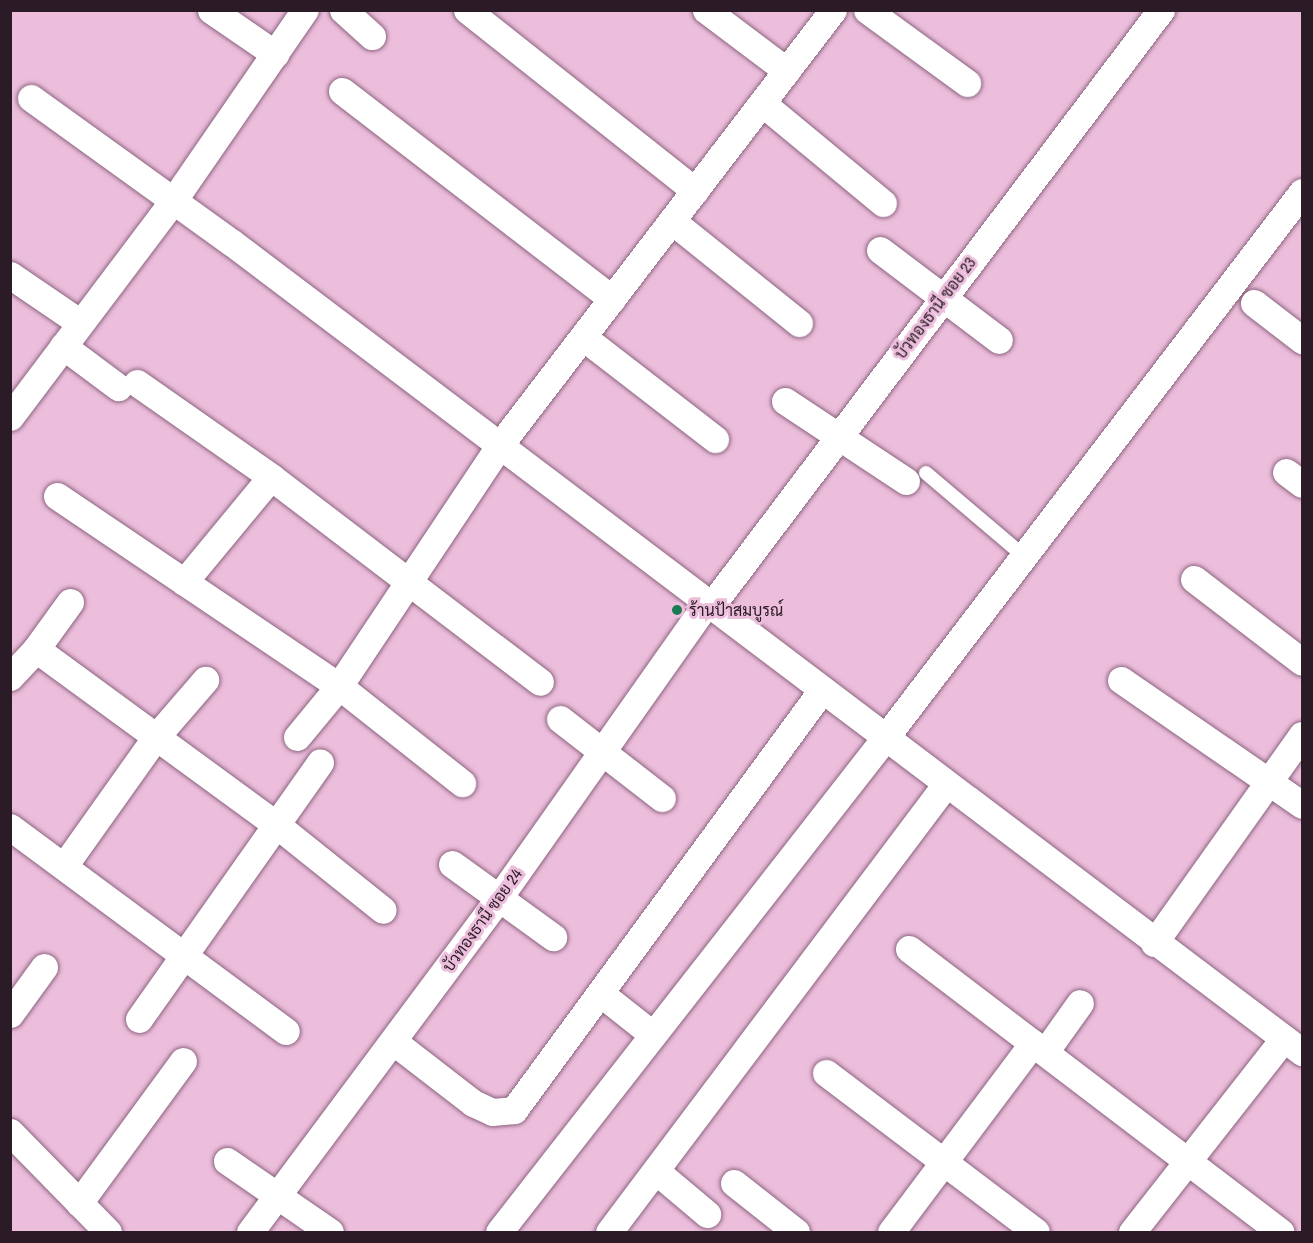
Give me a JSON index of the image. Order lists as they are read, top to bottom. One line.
{"streets":{"street":["บัวทองธานี ซอย 23","บัวทองธานี ซอย 24"]},"crossings":[["บัวทองธานี ซอย 23","บัวทองธานี ซอย 24"]],"places":["ร้านป้าสมบูรณ์"]}
